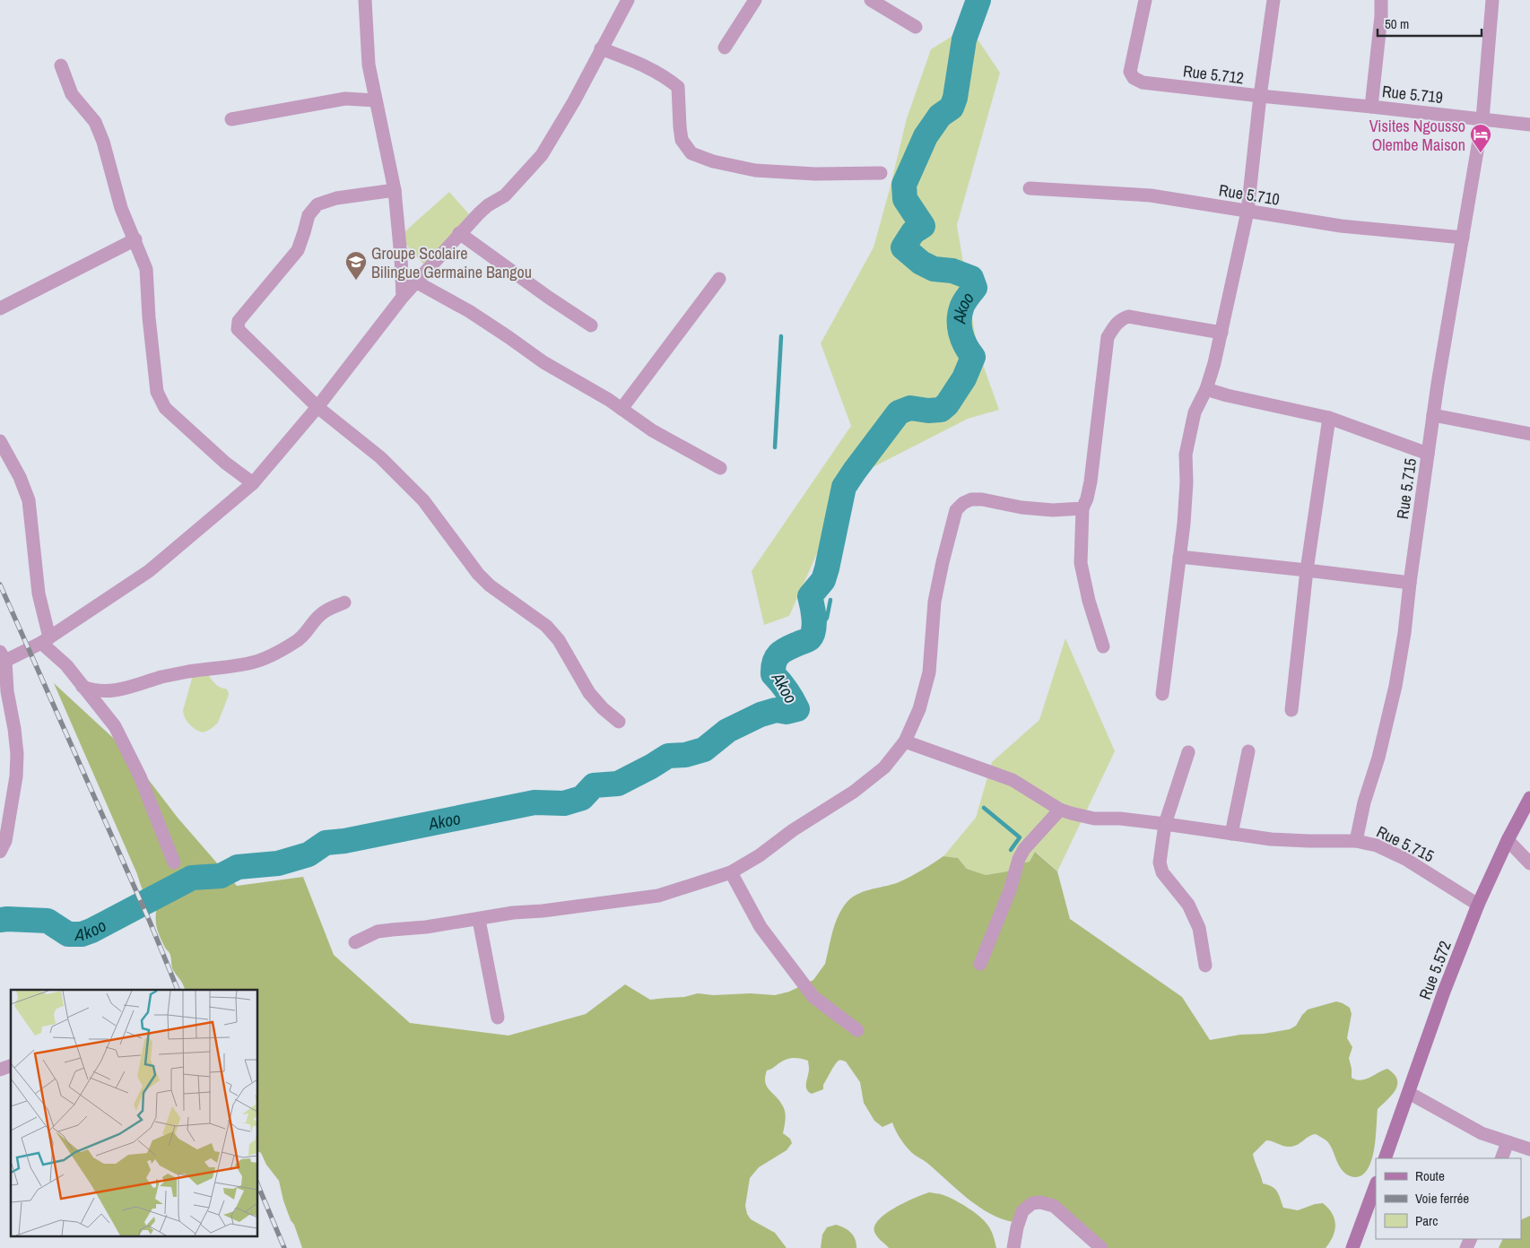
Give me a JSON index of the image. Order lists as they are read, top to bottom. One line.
{"streets":{"street":["Rue 5.712","Rue 5.719","Rue 5.710","Rue 5.715","Rue 5.572"]},"crossings":[["Rue 5.712","Rue 5.719"],["Rue 5.719","Rue 5.715"],["Rue 5.710","Rue 5.715"],["Rue 5.715","Rue 5.572"]],"water":["Akoo"],"places":{"hotel":["Visites Ngousso Olembe Maison"],"school or university":["Groupe Scolaire Bilingue Germaine Bangou"]},"legend":["Route","Voie ferrée","Parc"],"scale_bar":"50 m"}
